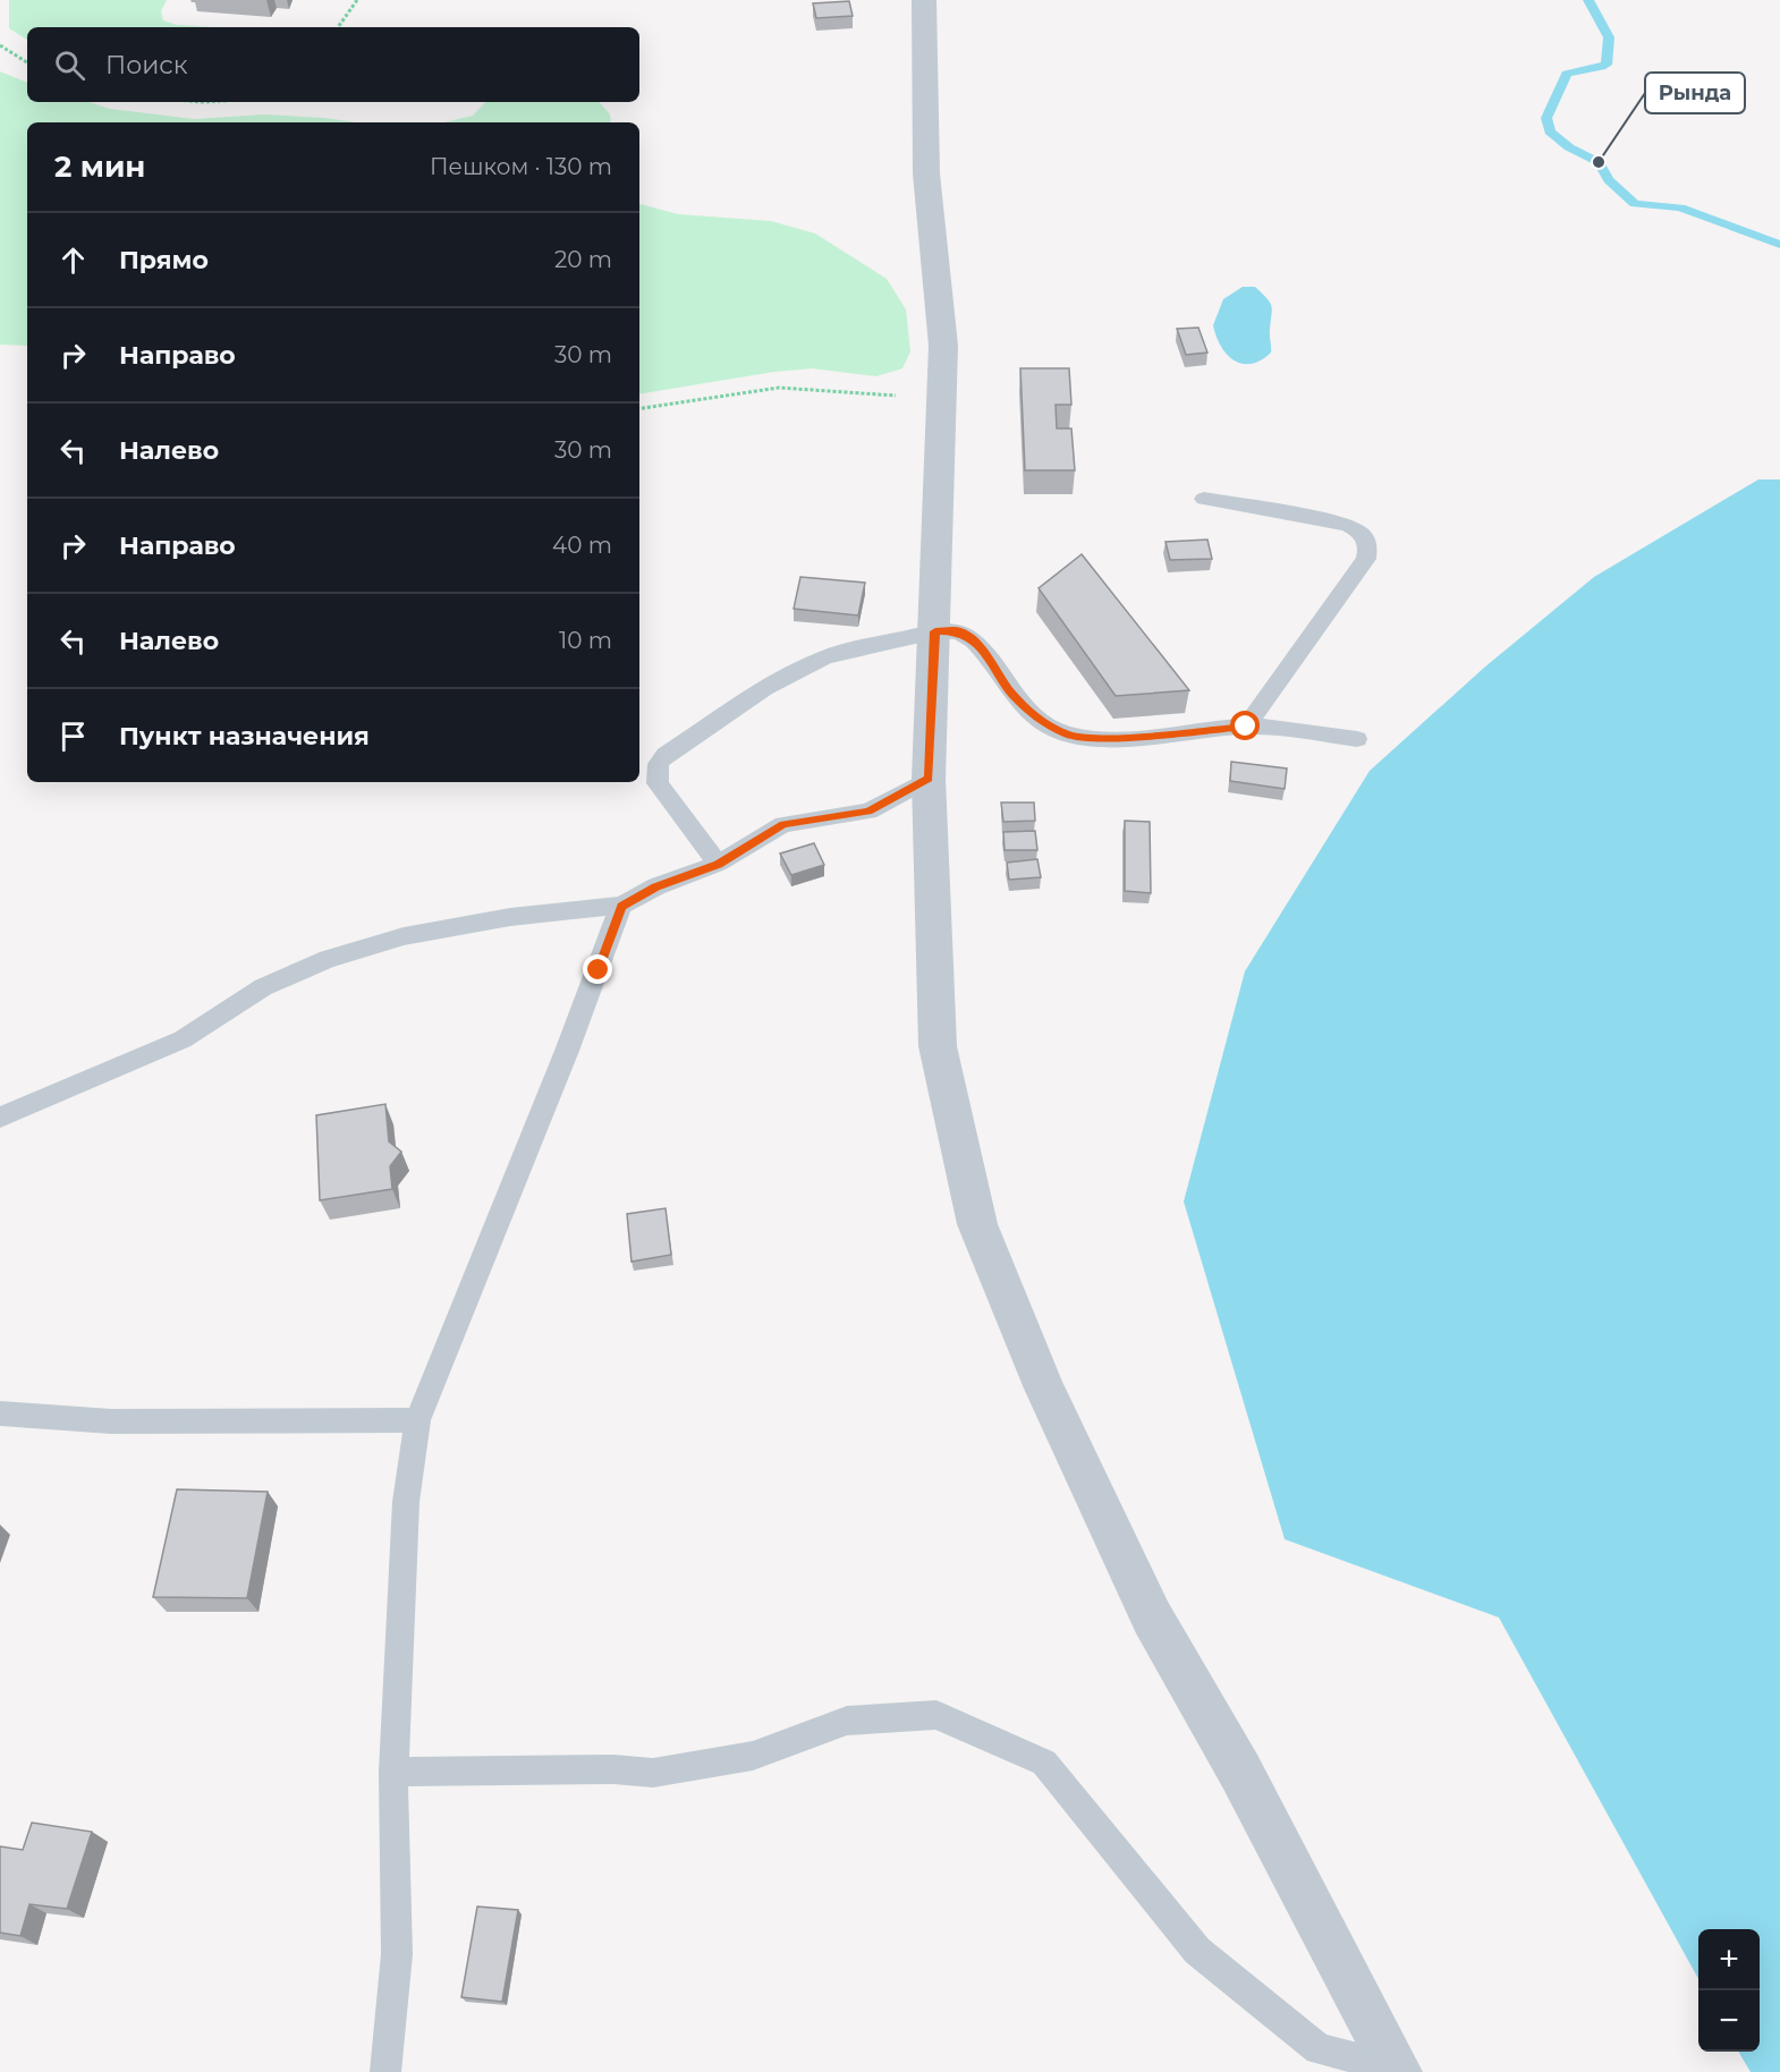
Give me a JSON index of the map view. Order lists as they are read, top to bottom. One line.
{"places":["Рында"],"page":{"search":"Поиск","heading":["2 мин","Пешком · 130 m"],"list":[["Прямо","20 m"],["Направо","30 m"],["Налево","30 m"],["Направо","40 m"],["Налево","10 m"],"Пункт назначения"],"map_buttons":["+","−"]}}
